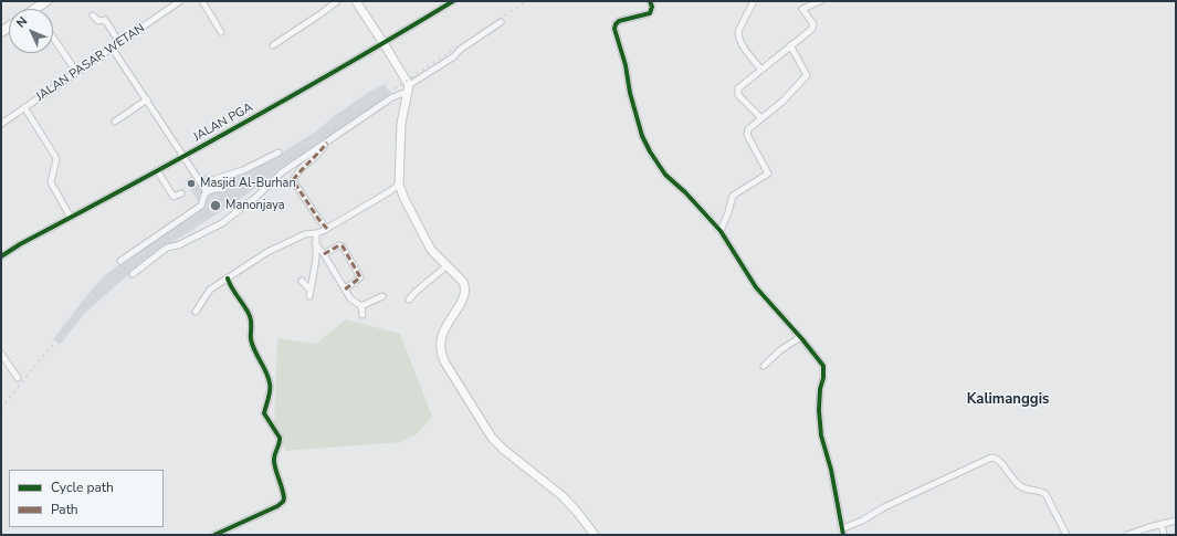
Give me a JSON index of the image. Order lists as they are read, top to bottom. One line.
{"streets":{"street":["JALAN PASAR WETAN","JALAN PGA"]},"districts":["Kalimanggis"],"places":["Masjid Al-Burhan","Manonjaya"],"legend":["Cycle path","Path"],"north":"top left"}
